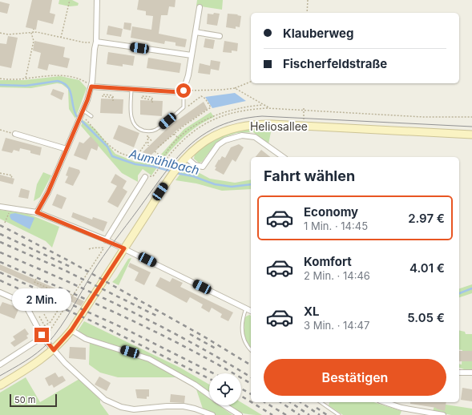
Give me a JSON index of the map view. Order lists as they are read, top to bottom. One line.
{"streets":{"street":["Heliosallee"]},"water":["Aumühlbach"],"scale_bar":"50 m","page":{"banner":["Klauberweg","Fischerfeldstraße"],"heading":"Fahrt wählen","list":[{"name":"Economy","note":"1 Min. · 14:45","value":"2.97 €"},{"name":"Komfort","note":"2 Min. · 14:46","value":"4.01 €"},{"name":"XL","note":"3 Min. · 14:47","value":"5.05 €"}],"bubble":"2 Min.","buttons":"Bestätigen","scale":"50 m"}}
